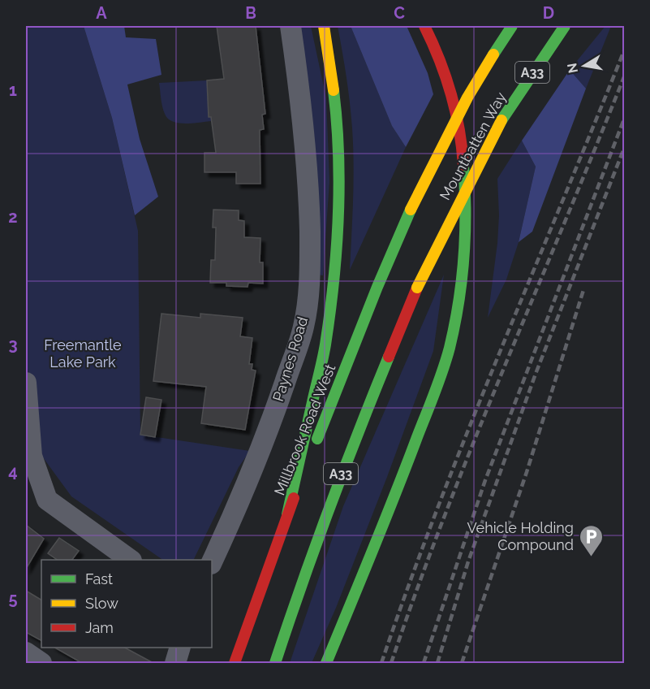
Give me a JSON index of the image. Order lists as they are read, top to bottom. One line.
{"streets":{"highway":["A33","Mountbatten Way","Millbrook Road West"],"street":["Paynes Road"]},"crossings":[["Mountbatten Way","Millbrook Road West"]],"parks":["Freemantle Lake Park"],"places":{"parking":["Vehicle Holding Compound"]},"legend":["Fast","Slow","Jam"],"north":"left","grid":{"columns":["A","B","C","D"],"rows":["1","2","3","4","5"]}}
